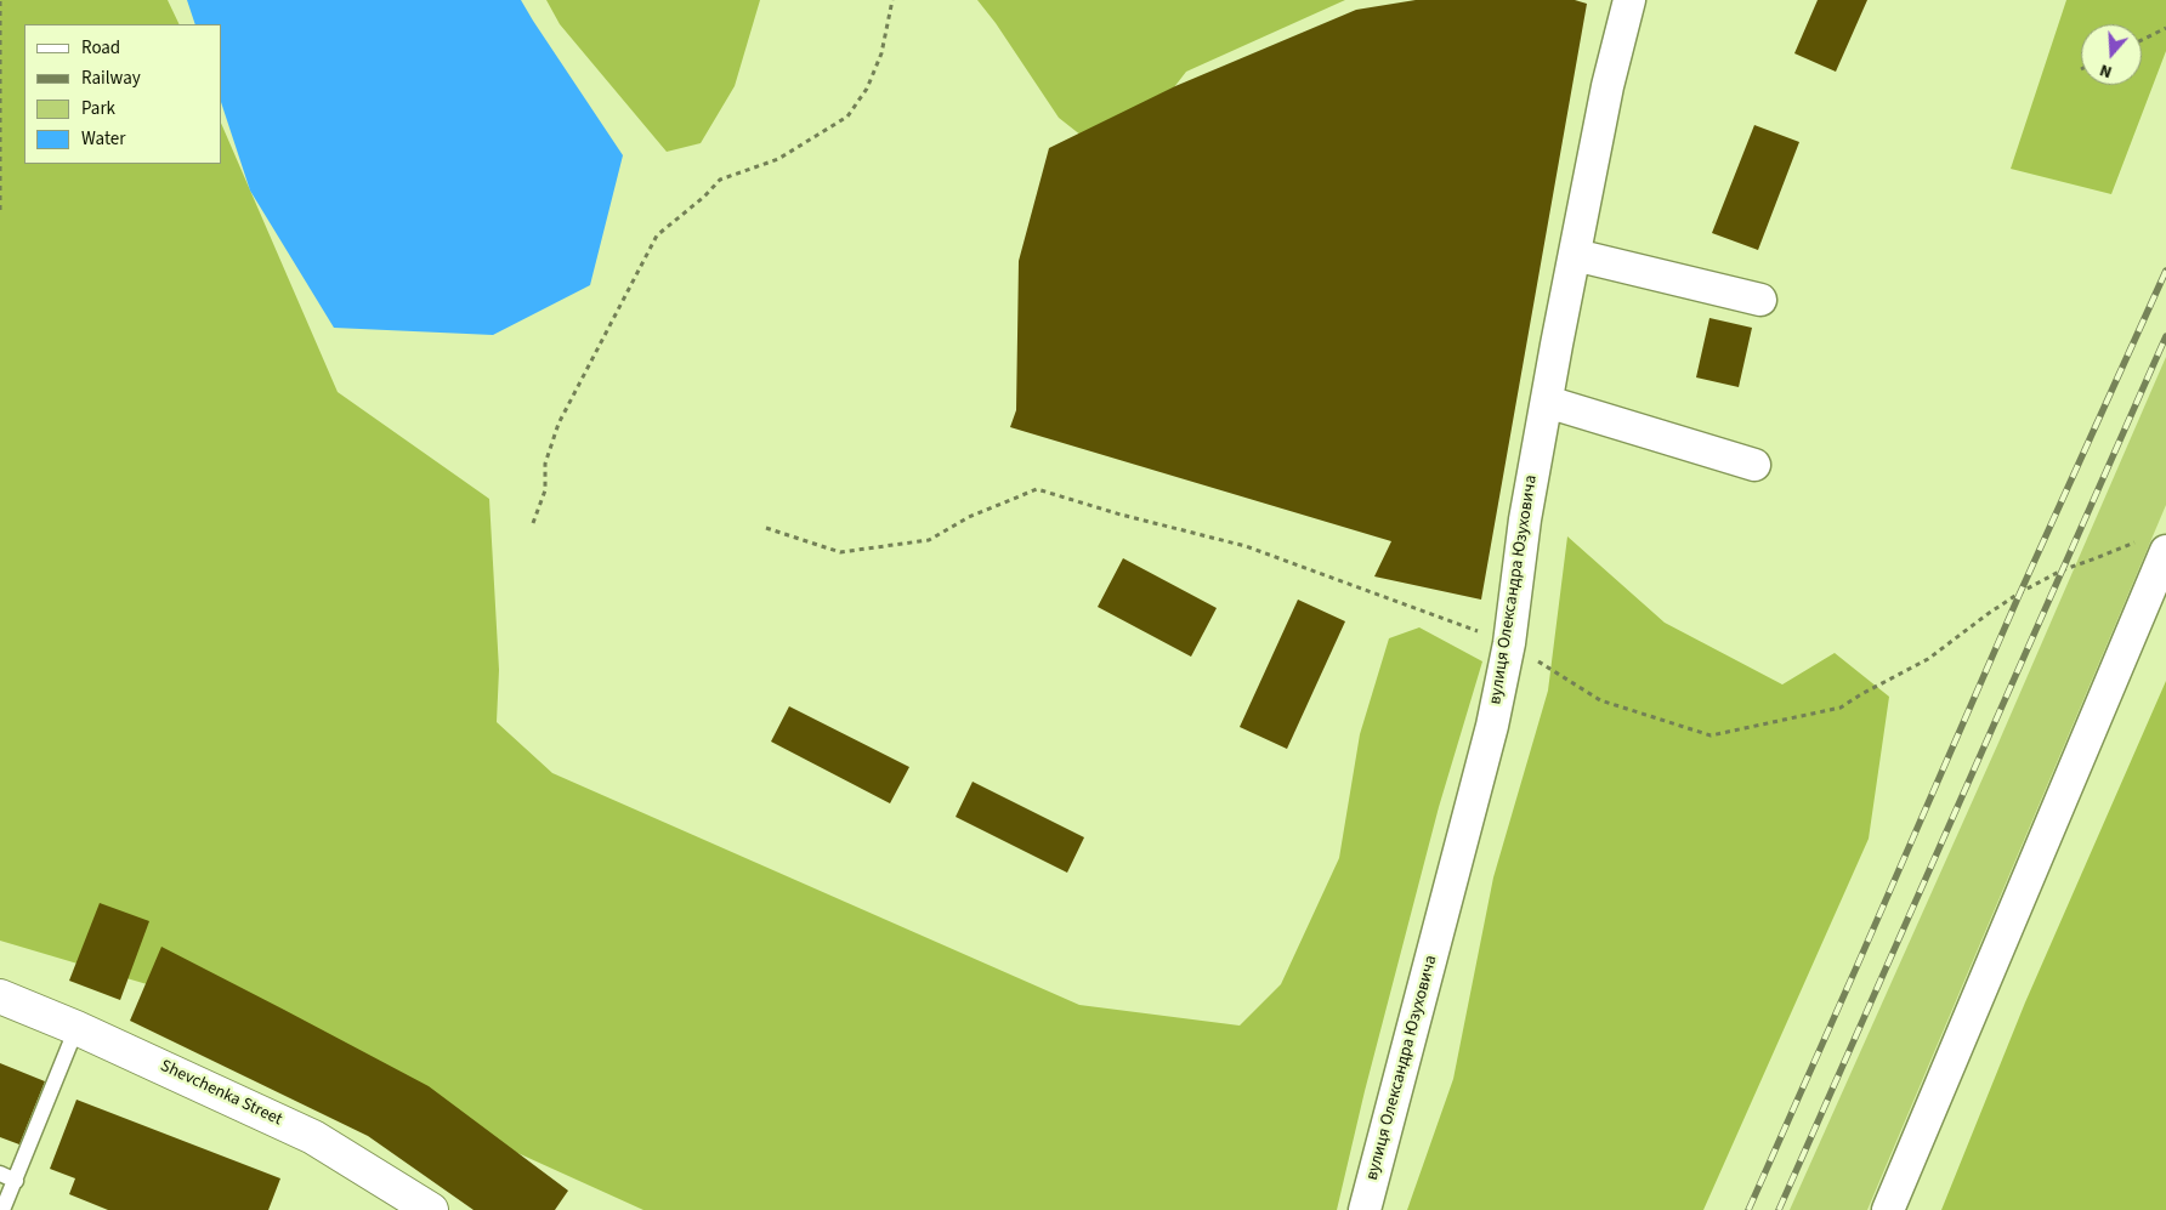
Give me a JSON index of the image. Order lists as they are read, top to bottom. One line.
{"streets":{"street":["вулиця Олександра Юзуховича","Shevchenka Street"]},"legend":["Road","Railway","Park","Water"],"north":"bottom"}
